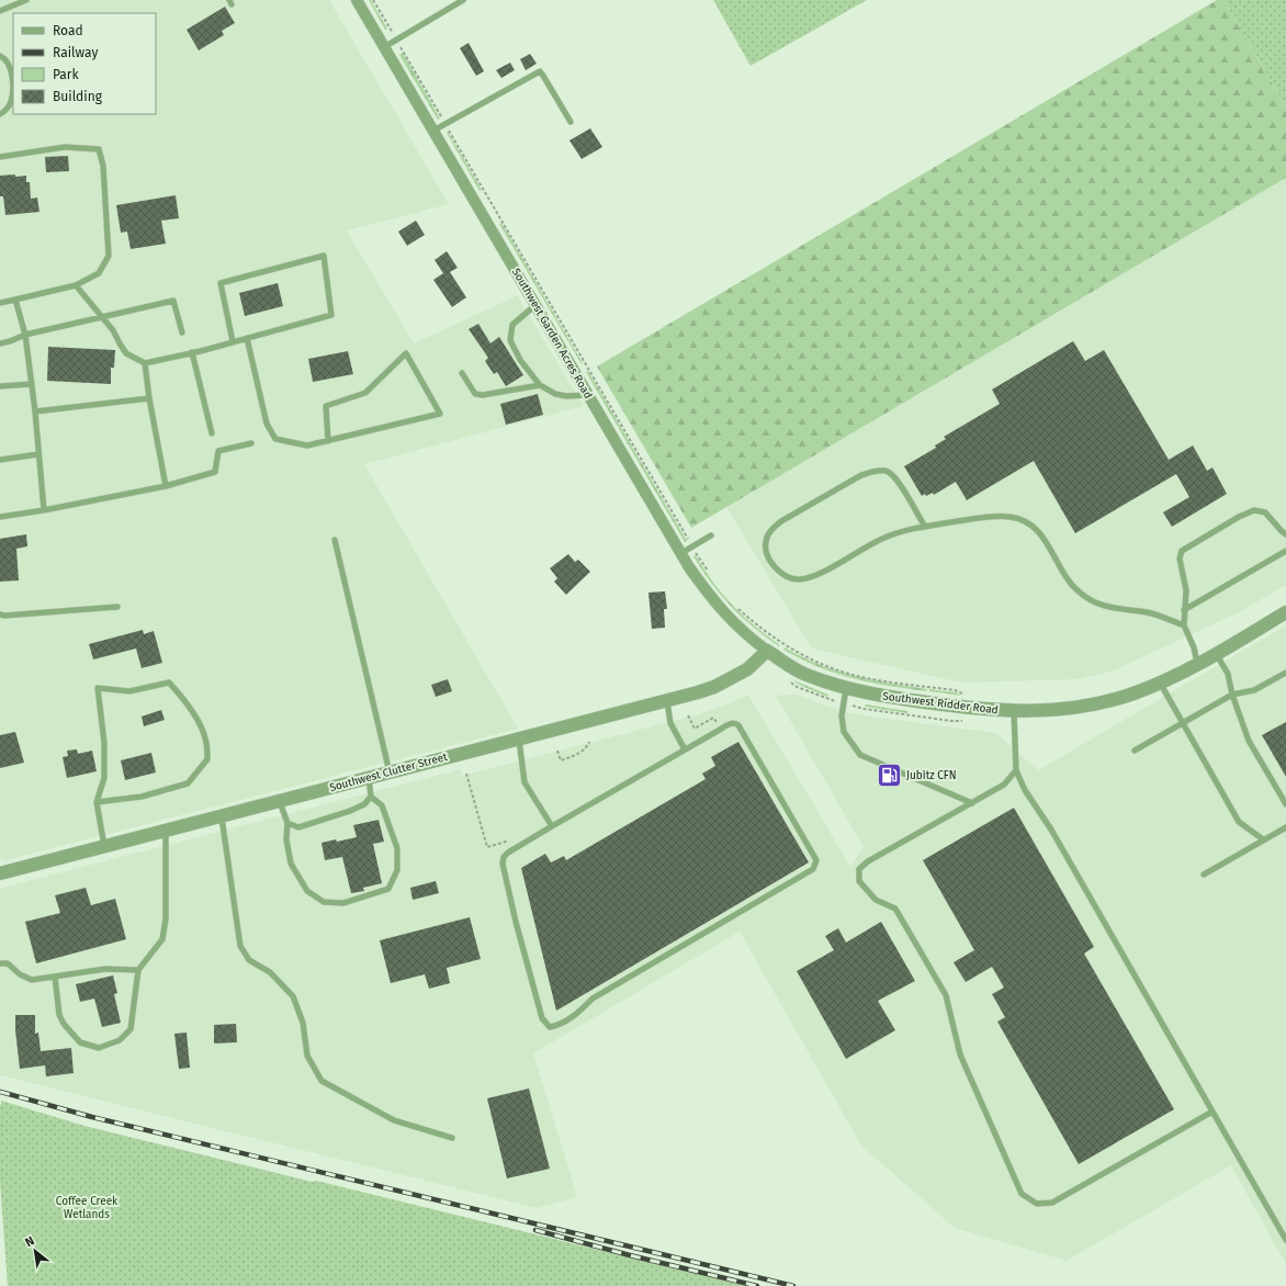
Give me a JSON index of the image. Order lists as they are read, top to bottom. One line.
{"streets":{"street":["Southwest Garden Acres Road","Southwest Ridder Road","Southwest Clutter Street"]},"crossings":[["Southwest Garden Acres Road","Southwest Ridder Road"],["Southwest Garden Acres Road","Southwest Clutter Street"],["Southwest Ridder Road","Southwest Clutter Street"]],"parks":["Coffee Creek Wetlands"],"places":{"fuel station":["Jubitz CFN"]},"legend":["Road","Railway","Park","Building"],"north":"top left"}
